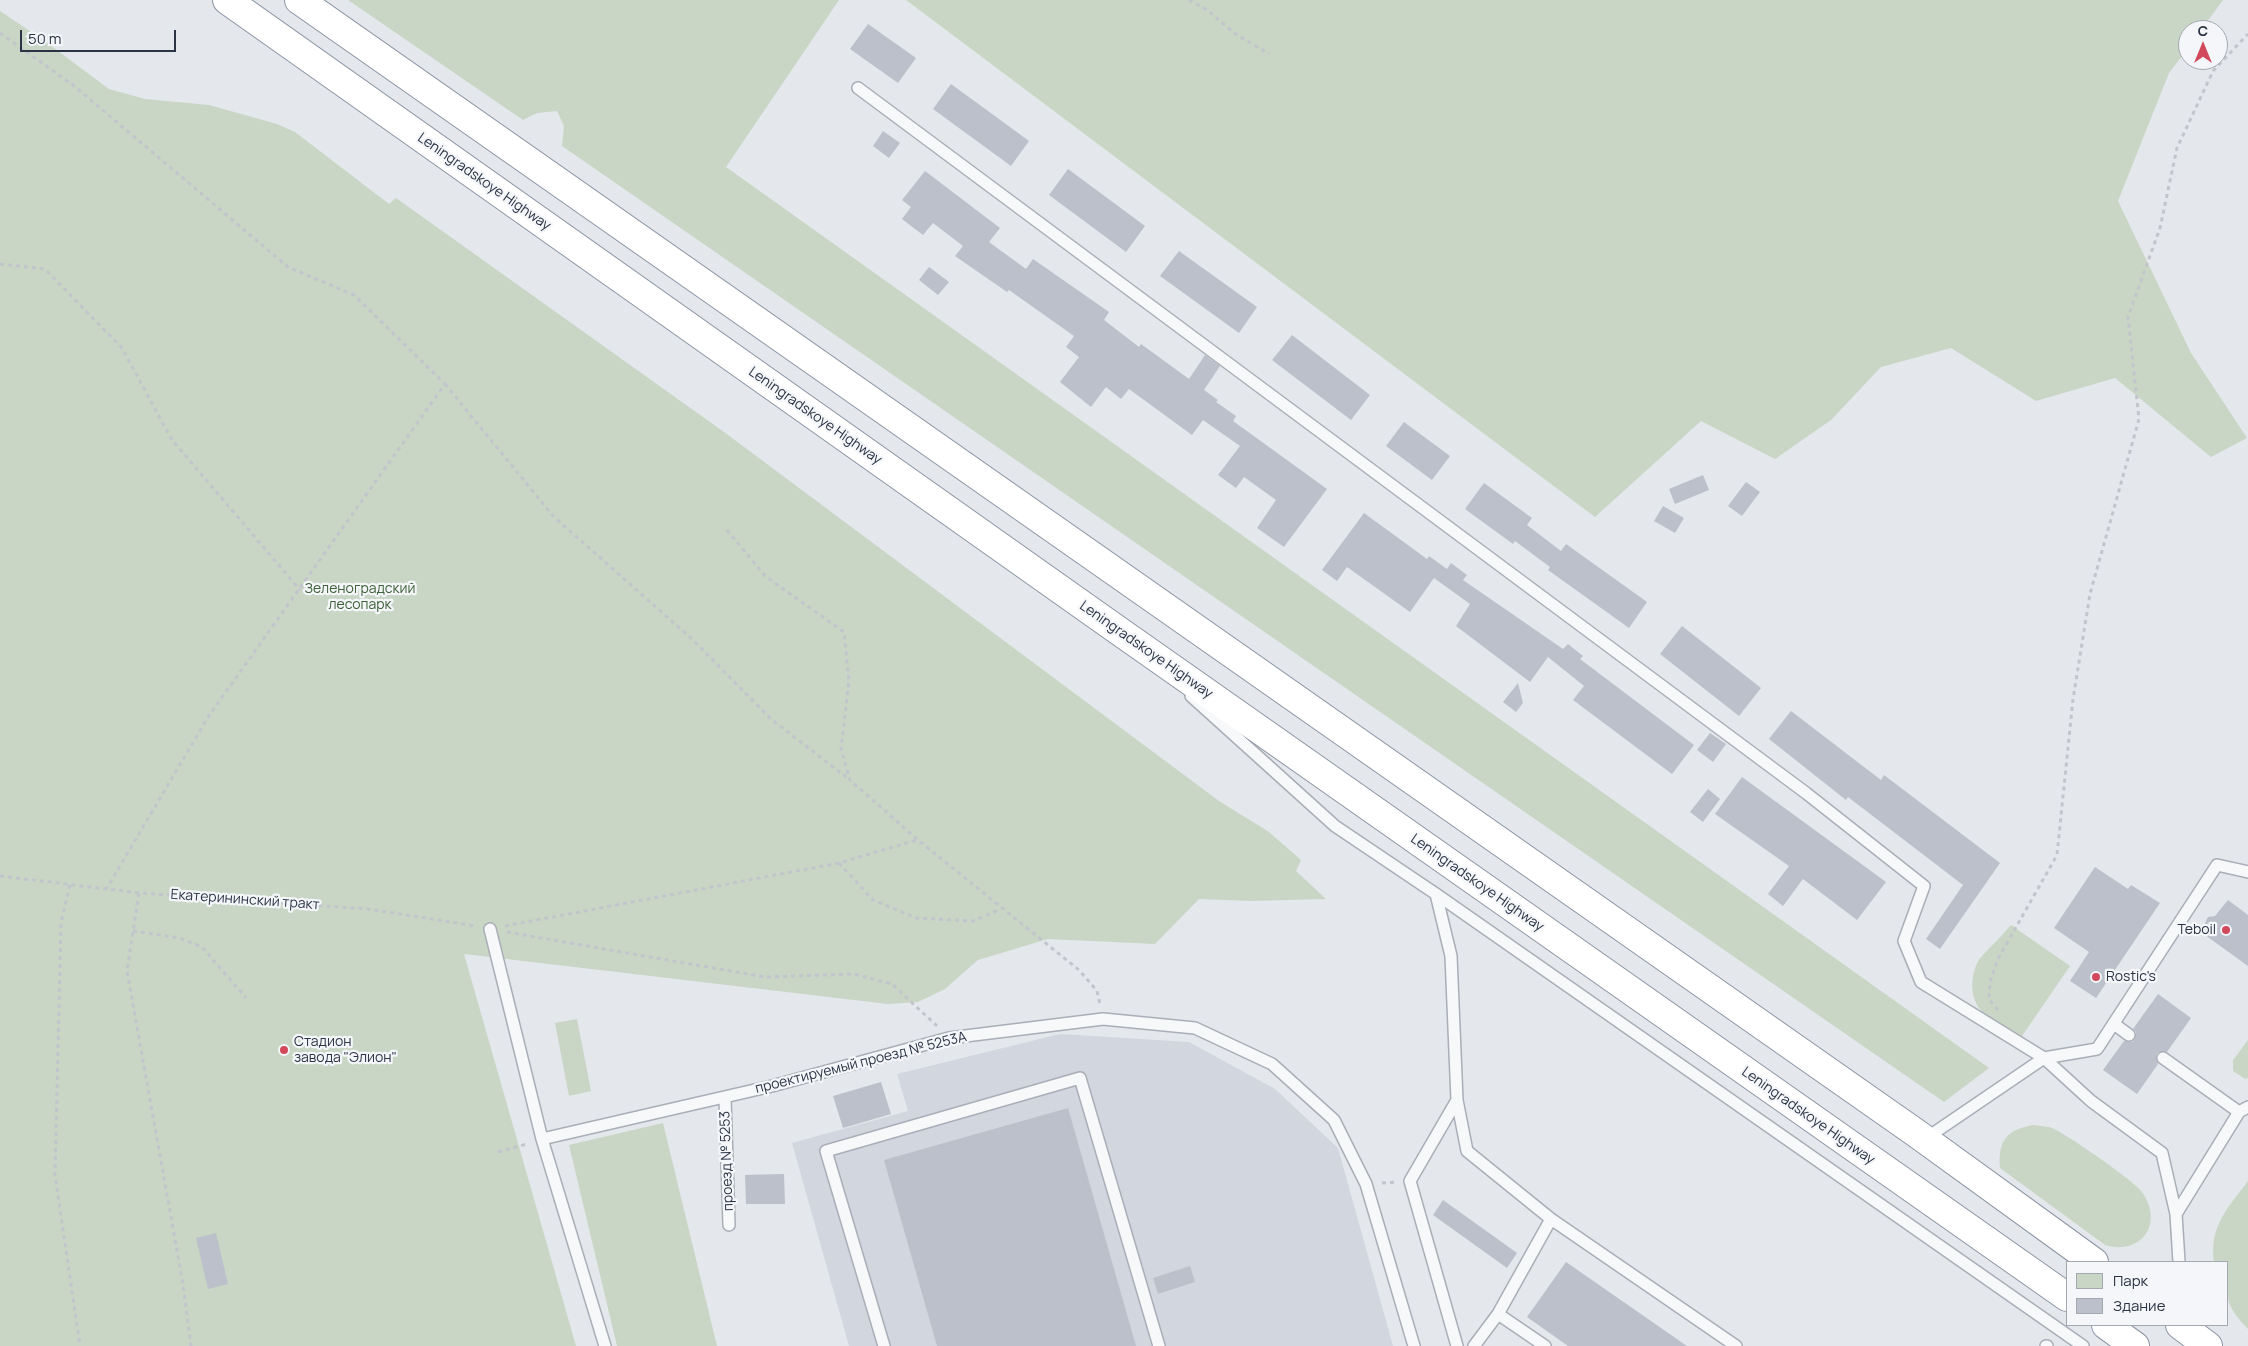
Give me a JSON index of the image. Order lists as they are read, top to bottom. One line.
{"streets":{"highway":["Leningradskoye Highway"],"lane":["проектируемый проезд № 5253А","проезд № 5253"],"path":["Екатерининский тракт"]},"crossings":[["Екатерининский тракт","проектируемый проезд № 5253А"],["проектируемый проезд № 5253А","проезд № 5253"]],"parks":["Зеленоградский лесопарк"],"places":["Teboil","Rostic's","Стадион завода \"Элион\""],"legend":["Парк","Здание"],"scale_bar":"50 m","north":"top"}
